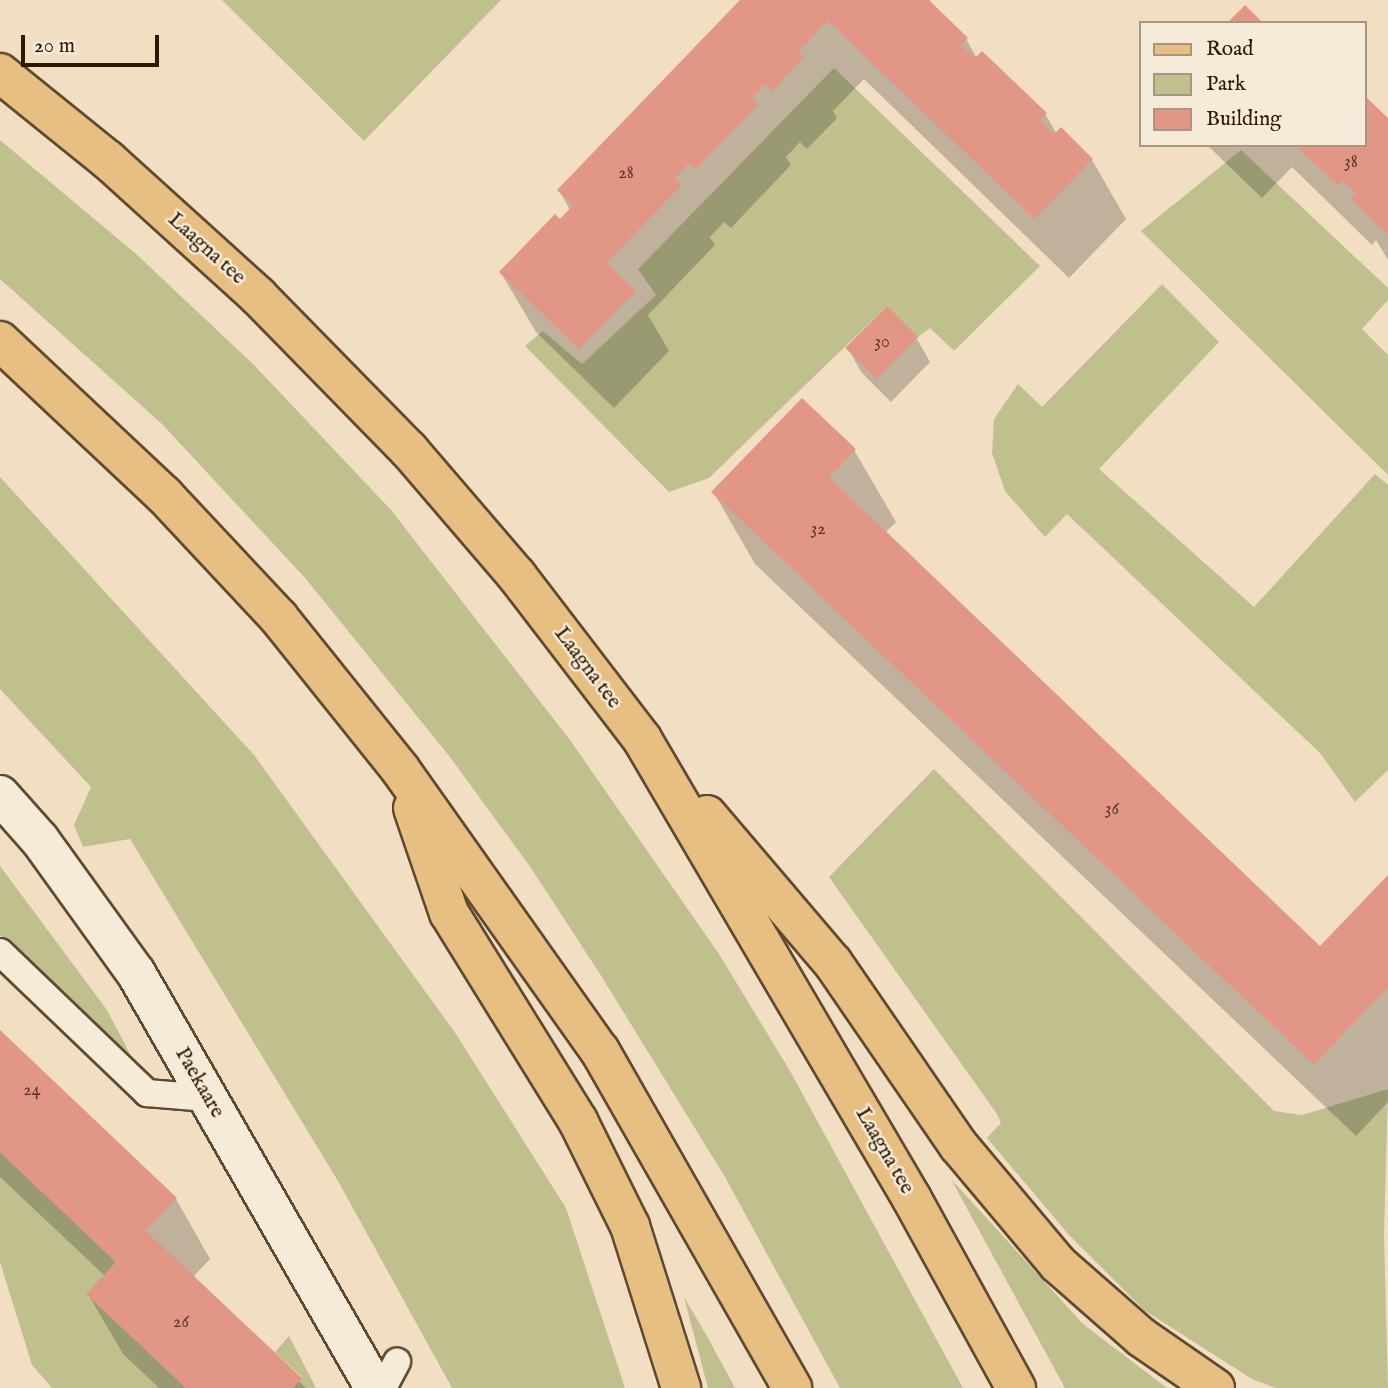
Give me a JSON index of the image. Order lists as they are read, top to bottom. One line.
{"streets":{"main road":["Laagna tee"],"street":["Paekaare"]},"house_numbers":["38","28","30","32","36","24","26"],"legend":["Road","Park","Building"],"scale_bar":"20 m"}
